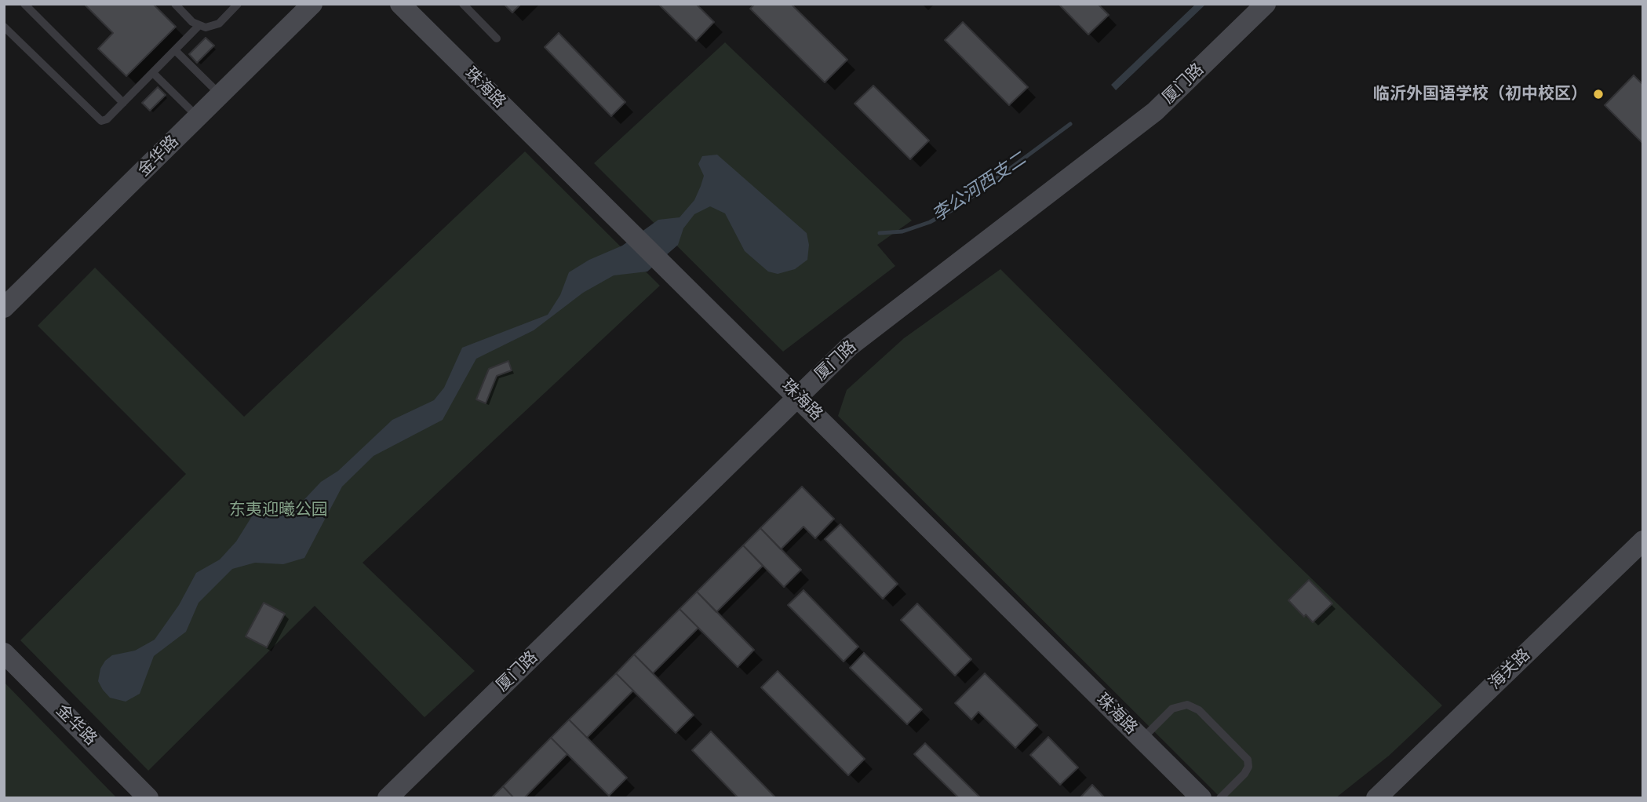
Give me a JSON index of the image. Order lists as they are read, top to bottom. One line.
{"streets":{"street":["厦门路","珠海路","金华路","海关路"]},"crossings":[["厦门路","珠海路"]],"water":["李公河西支二"],"parks":["东夷迎曦公园"],"places":["临沂外国语学校（初中校区）"]}
